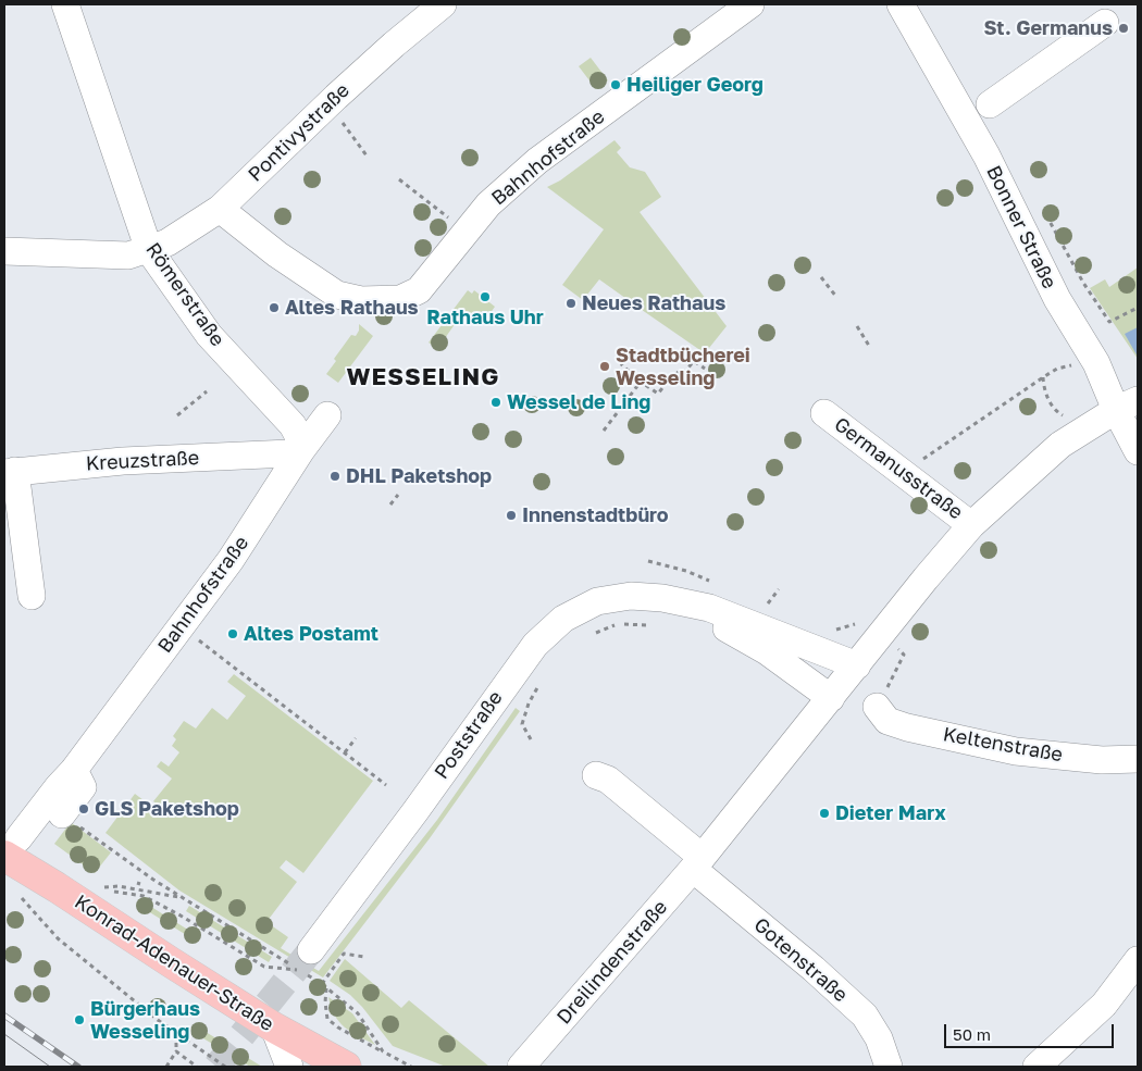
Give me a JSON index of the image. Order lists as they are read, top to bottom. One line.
{"streets":{"main road":["Konrad-Adenauer-Straße"],"street":["Pontivystraße","Bahnhofstraße","Bonner Straße","Römerstraße","Kreuzstraße","Germanusstraße","Poststraße","Keltenstraße","Gotenstraße","Dreilindenstraße"]},"crossings":[["Pontivystraße","Bahnhofstraße"],["Pontivystraße","Römerstraße"],["Bahnhofstraße","Römerstraße"],["Bahnhofstraße","Kreuzstraße"],["Bahnhofstraße","Konrad-Adenauer-Straße"],["Bonner Straße","Germanusstraße"],["Römerstraße","Kreuzstraße"],["Germanusstraße","Poststraße"],["Germanusstraße","Dreilindenstraße"],["Poststraße","Dreilindenstraße"],["Gotenstraße","Dreilindenstraße"]],"districts":["WESSELING"],"places":["St. Germanus","Heiliger Georg","Rathaus Uhr","Neues Rathaus","Altes Rathaus","Stadtbücherei Wesseling","Wessel de Ling","DHL Paketshop","Innenstadtbüro","Altes Postamt","GLS Paketshop","Dieter Marx","Bürgerhaus Wesseling"],"scale_bar":"50 m"}
